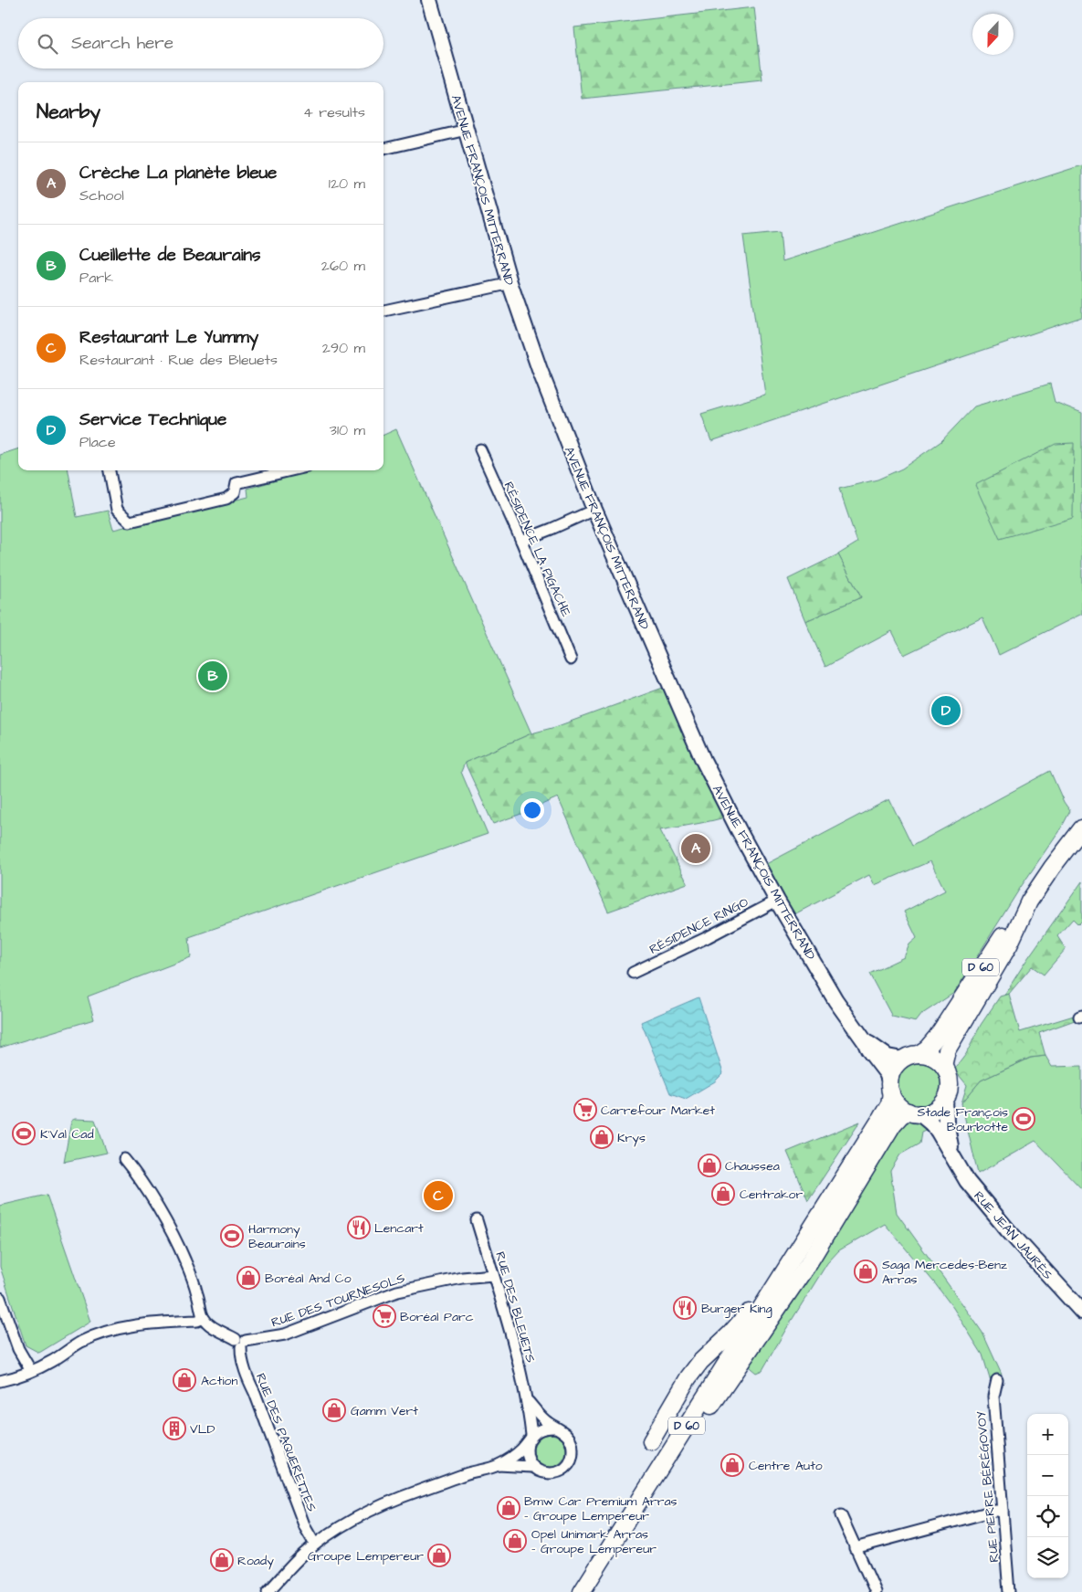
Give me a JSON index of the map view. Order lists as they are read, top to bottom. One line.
{"streets":{"main road":["AVENUE FRANÇOIS MITTERRAND","D 60","RUE JEAN JAURÈS"],"street":["RÉSIDENCE LA PIGACHE","RÉSIDENCE RINGO","RUE DES TOURNESOLS","RUE DES BLEUETS","RUE DES PAQUERETTES","RUE PIERRE BÉRÉGOVOY"]},"crossings":[["AVENUE FRANÇOIS MITTERRAND","RÉSIDENCE RINGO"],["AVENUE FRANÇOIS MITTERRAND","D 60"],["RUE DES TOURNESOLS","RUE DES BLEUETS"],["RUE DES TOURNESOLS","RUE DES PAQUERETTES"]],"places":{"supermarket":["Carrefour Market","Boréal Parc"],"sports":["Stade François Bourbotte","K'Val Cad","Harmony Beaurains"],"shop":["Krys","Chaussea","Centrakor","Saga Mercedes-Benz Arras","Boréal And Co","Action","Gamm Vert","Centre Auto","Bmw Car Premium Arras - Groupe Lempereur","Opel Unimark Arras - Groupe Lempereur","Groupe Lempereur","Roady"],"restaurant":["Lencart","Burger King"],"building":["VLD"]},"north":"bottom","page":{"search":"Search here","heading":["Nearby","4 results"],"list":[{"mark":"A","name":"Crèche La planète bleue","note":"School","value":"120 m"},{"mark":"B","name":"Cueillette de Beaurains","note":"Park","value":"260 m"},{"mark":"C","name":"Restaurant Le Yummy","note":"Restaurant · Rue des Bleuets","value":"290 m"},{"mark":"D","name":"Service Technique","note":"Place","value":"310 m"}],"pins":["B","D","A","C"],"map_buttons":["+","−"]}}
